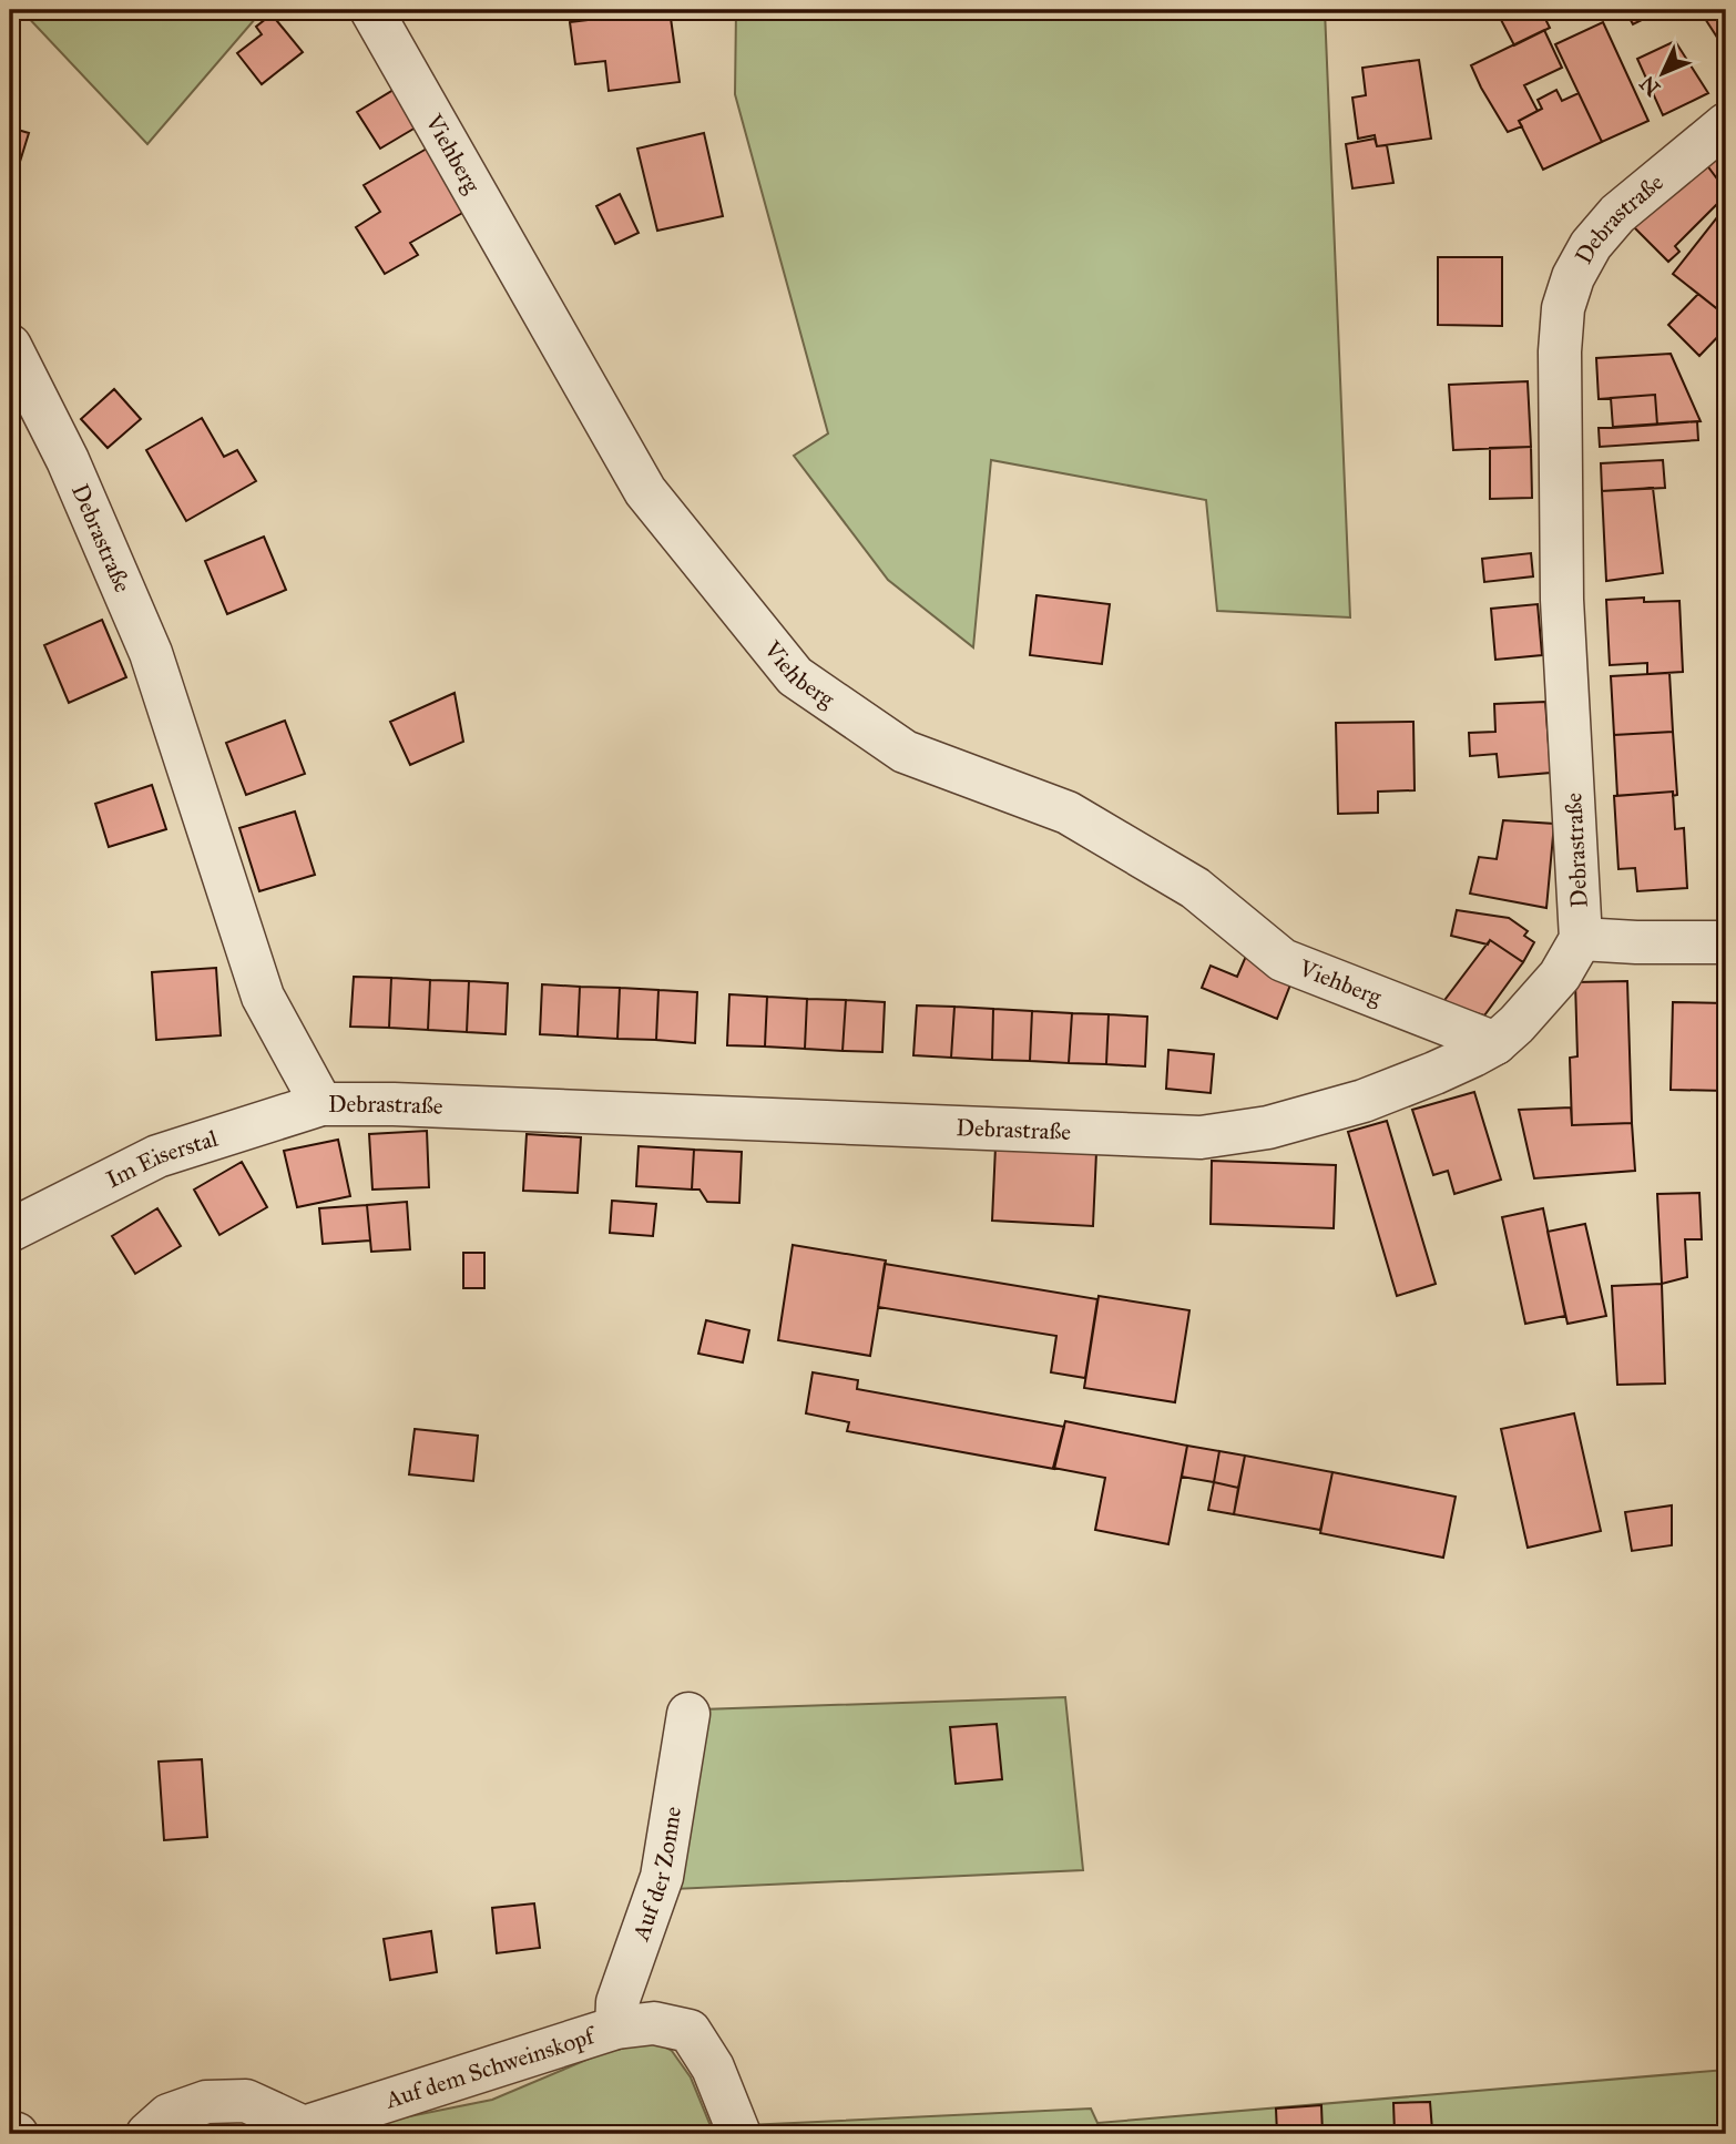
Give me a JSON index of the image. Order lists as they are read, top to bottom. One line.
{"streets":{"street":["Viehberg","Debrastraße","Im Eiserstal","Auf der Zonne","Auf dem Schweinskopf"]},"crossings":[["Viehberg","Debrastraße"],["Debrastraße","Im Eiserstal"],["Auf der Zonne","Auf dem Schweinskopf"]],"north":"bottom left"}
